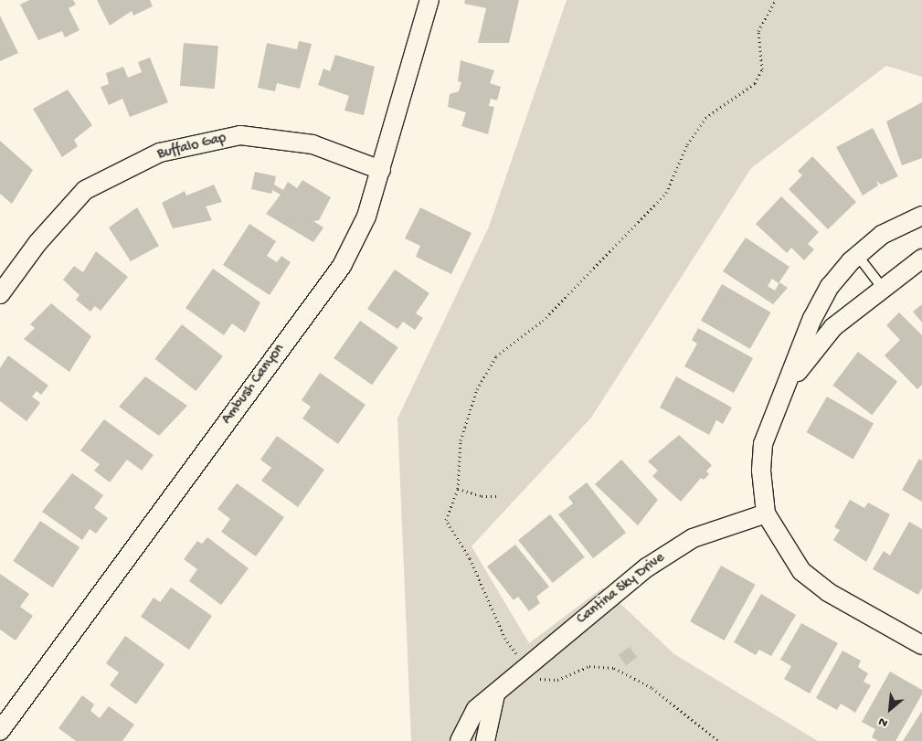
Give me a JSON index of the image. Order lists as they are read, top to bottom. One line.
{"streets":{"street":["Buffalo Gap","Ambush Canyon","Cantina Sky Drive"]},"crossings":[["Buffalo Gap","Ambush Canyon"]],"north":"bottom left"}
